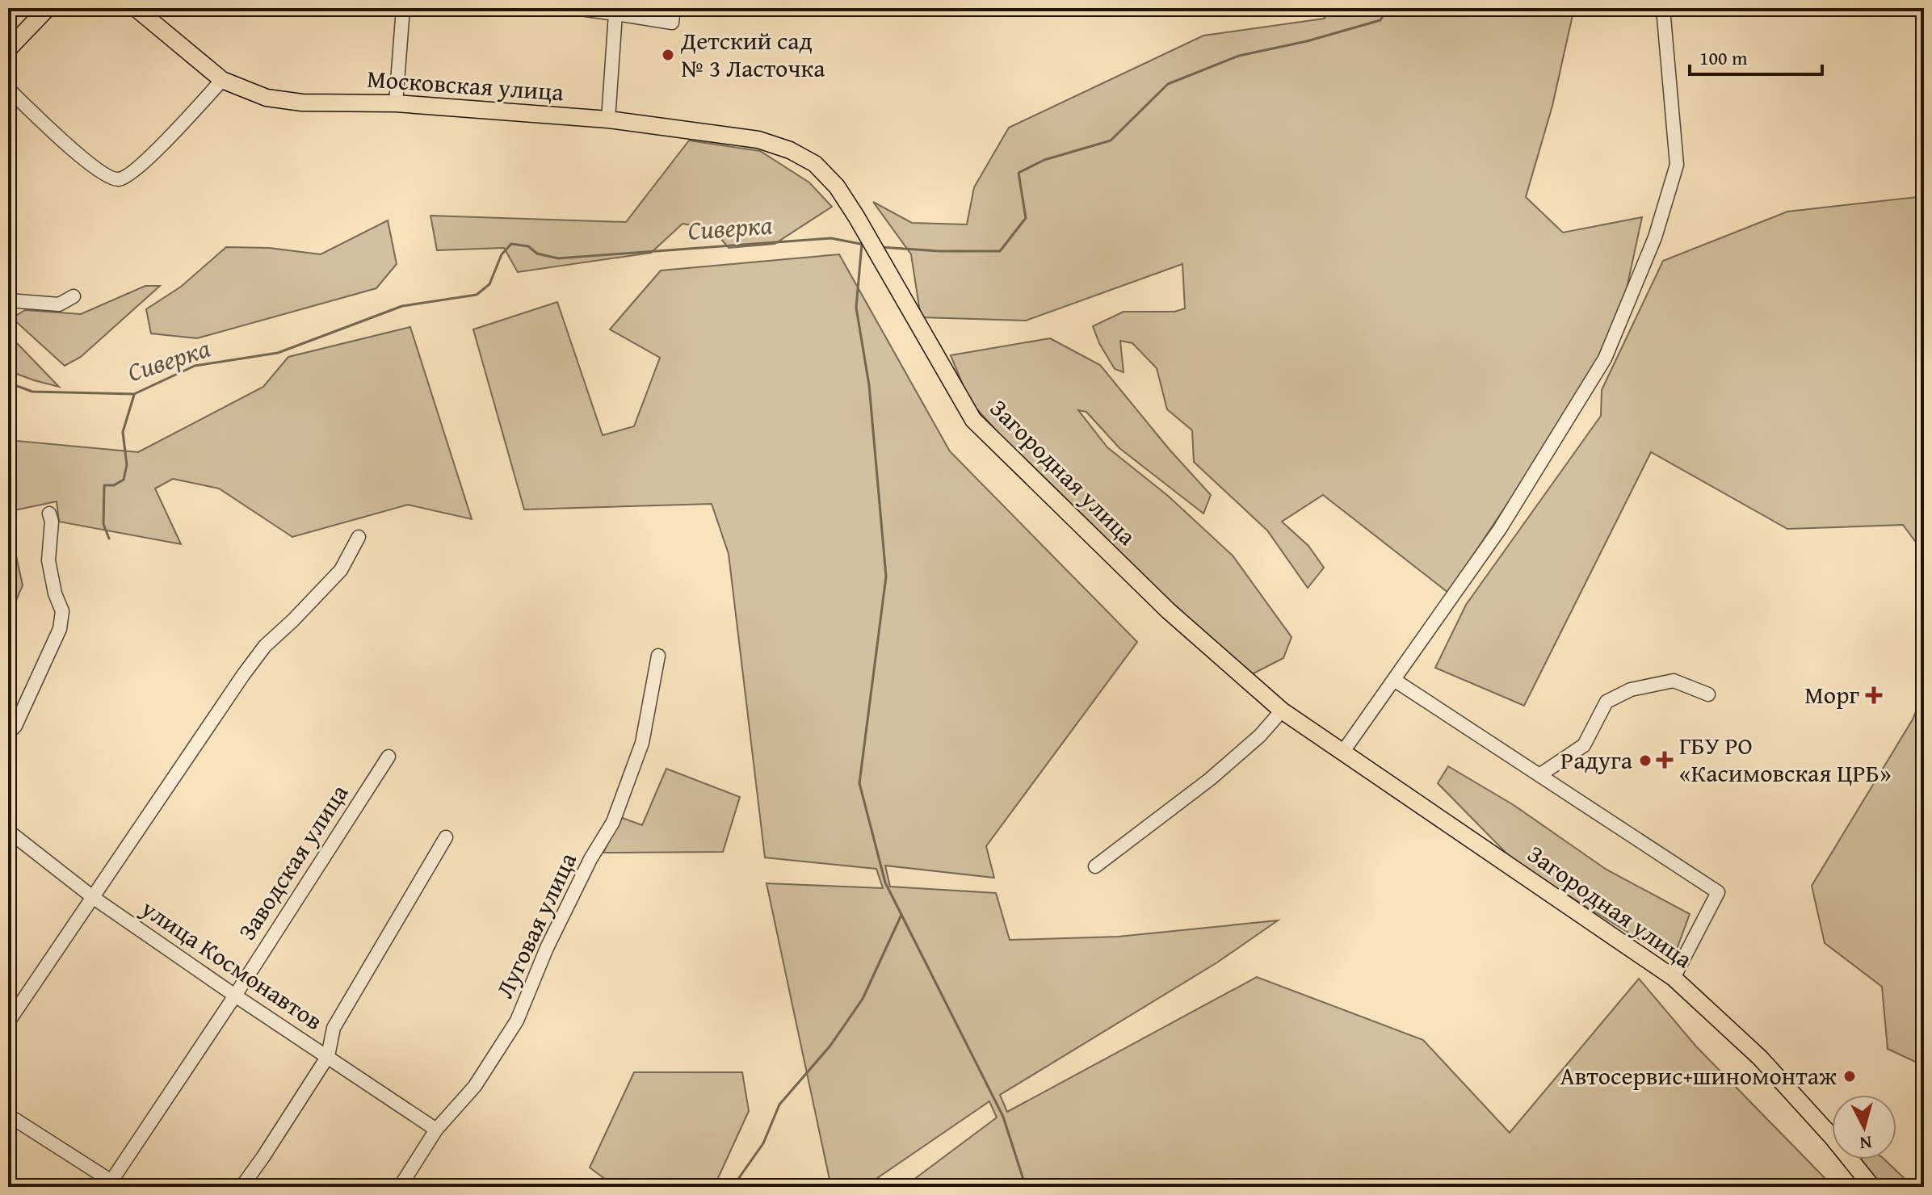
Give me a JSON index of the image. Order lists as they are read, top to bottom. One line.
{"streets":{"main road":["Московская улица","Загородная улица"],"street":["Заводская улица","Луговая улица","улица Космонавтов"]},"crossings":[["Московская улица","Загородная улица"],["Заводская улица","улица Космонавтов"],["Луговая улица","улица Космонавтов"]],"water":["Сиверка"],"places":{"other":["Детский сад № 3 Ласточка","Радуга","Автосервис+шиномонтаж"],"health":["Морг","ГБУ РО «Касимовская ЦРБ»"]},"scale_bar":"100 m","north":"bottom"}
